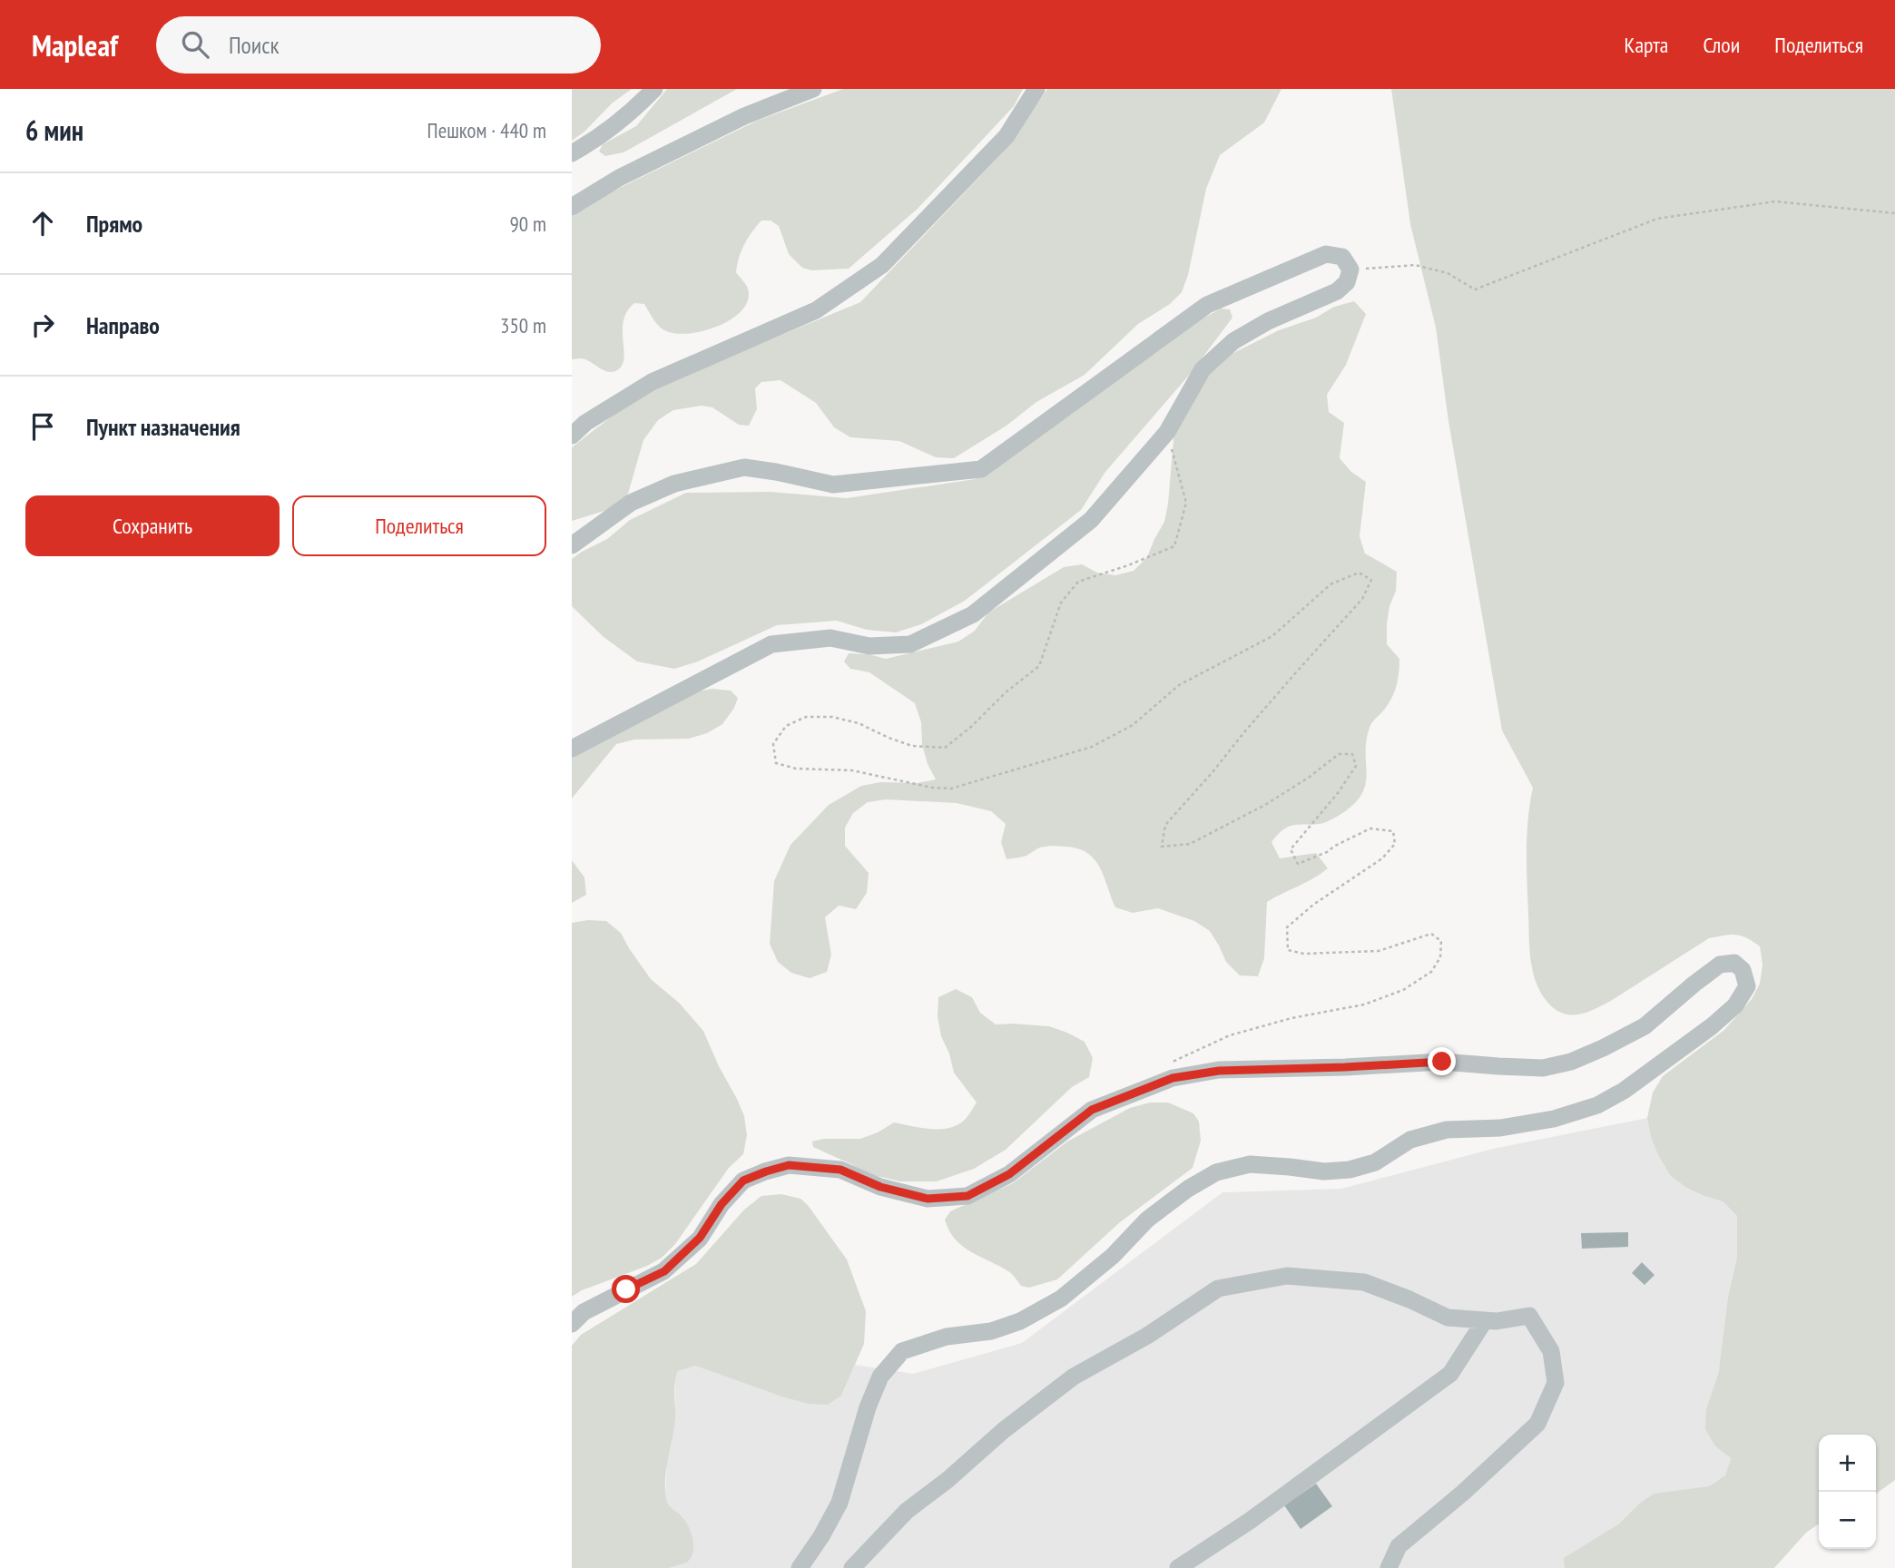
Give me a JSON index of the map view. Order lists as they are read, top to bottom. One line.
{"page":{"header":"Mapleaf","search":"Поиск","nav":["Карта","Слои","Поделиться"],"heading":["6 мин","Пешком · 440 m"],"list":[["Прямо","90 m"],["Направо","350 m"],"Пункт назначения"],"buttons":["Сохранить","Поделиться"],"map_buttons":["+","−"]}}
